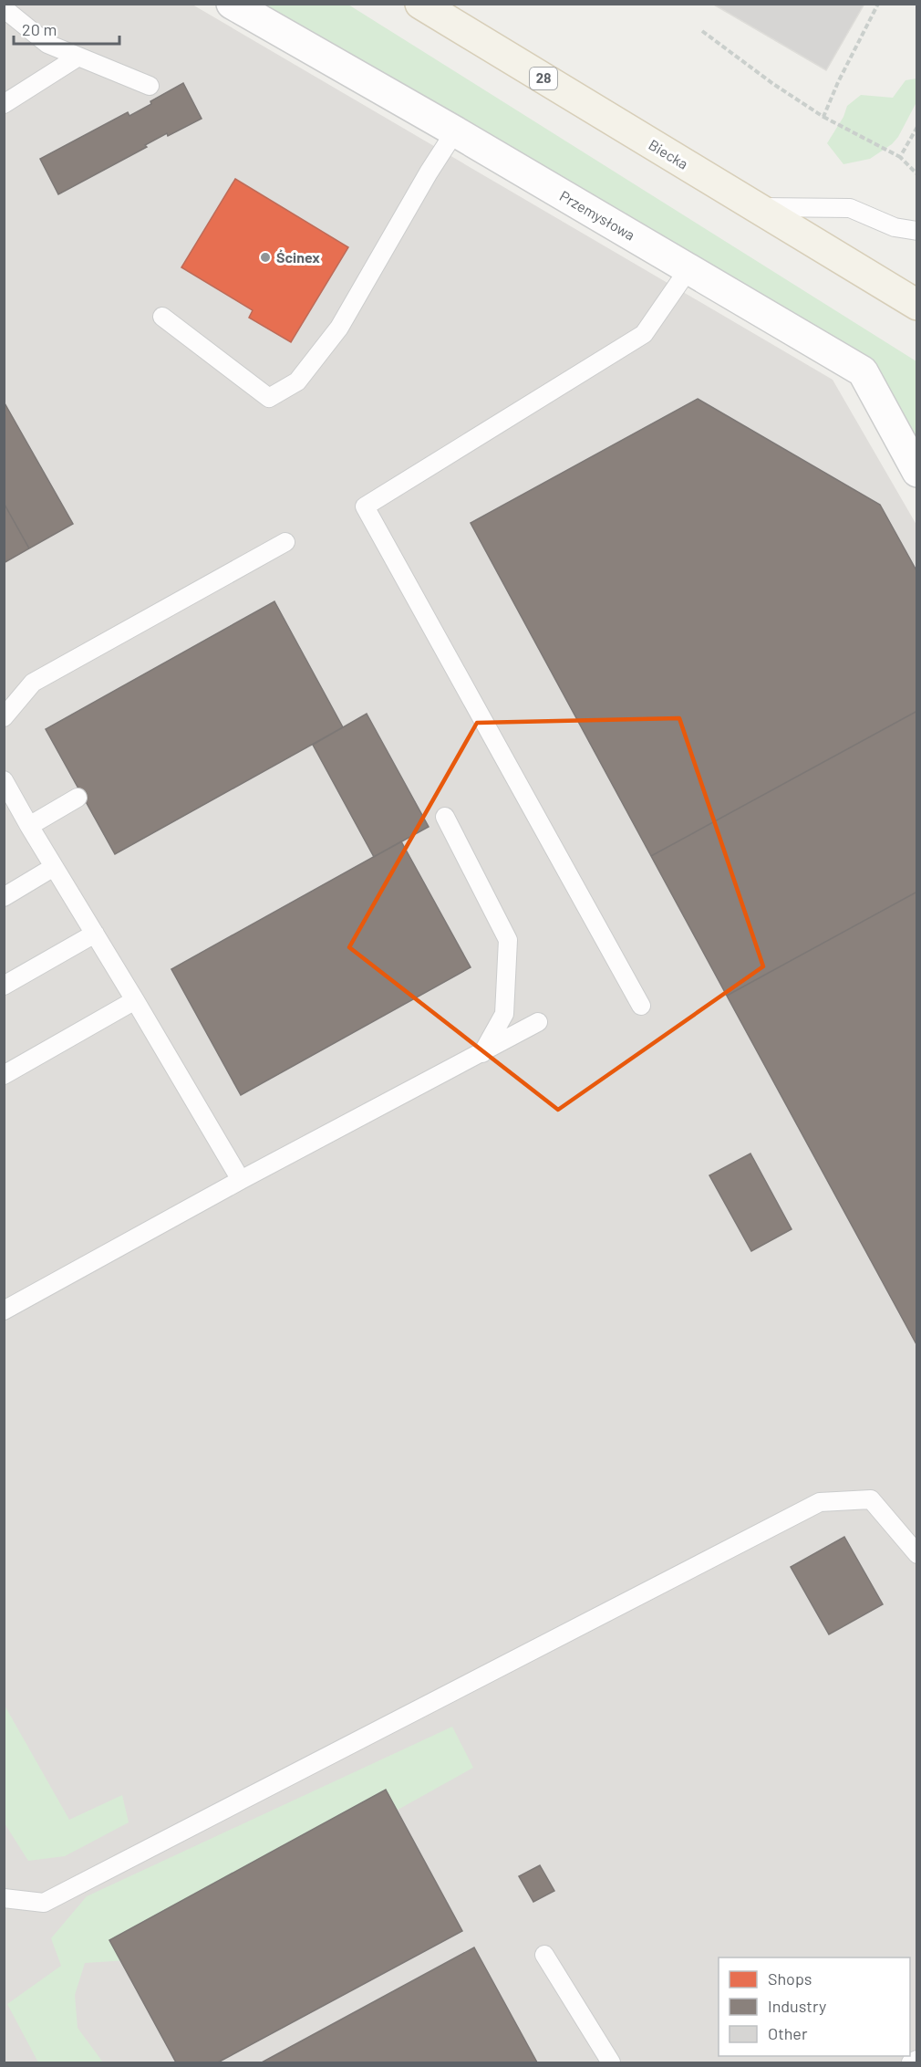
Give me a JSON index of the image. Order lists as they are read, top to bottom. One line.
{"streets":{"main road":["28","Biecka"],"street":["Przemysłowa"]},"places":["Ścinex"],"legend":["Shops","Industry","Other"],"scale_bar":"20 m"}
